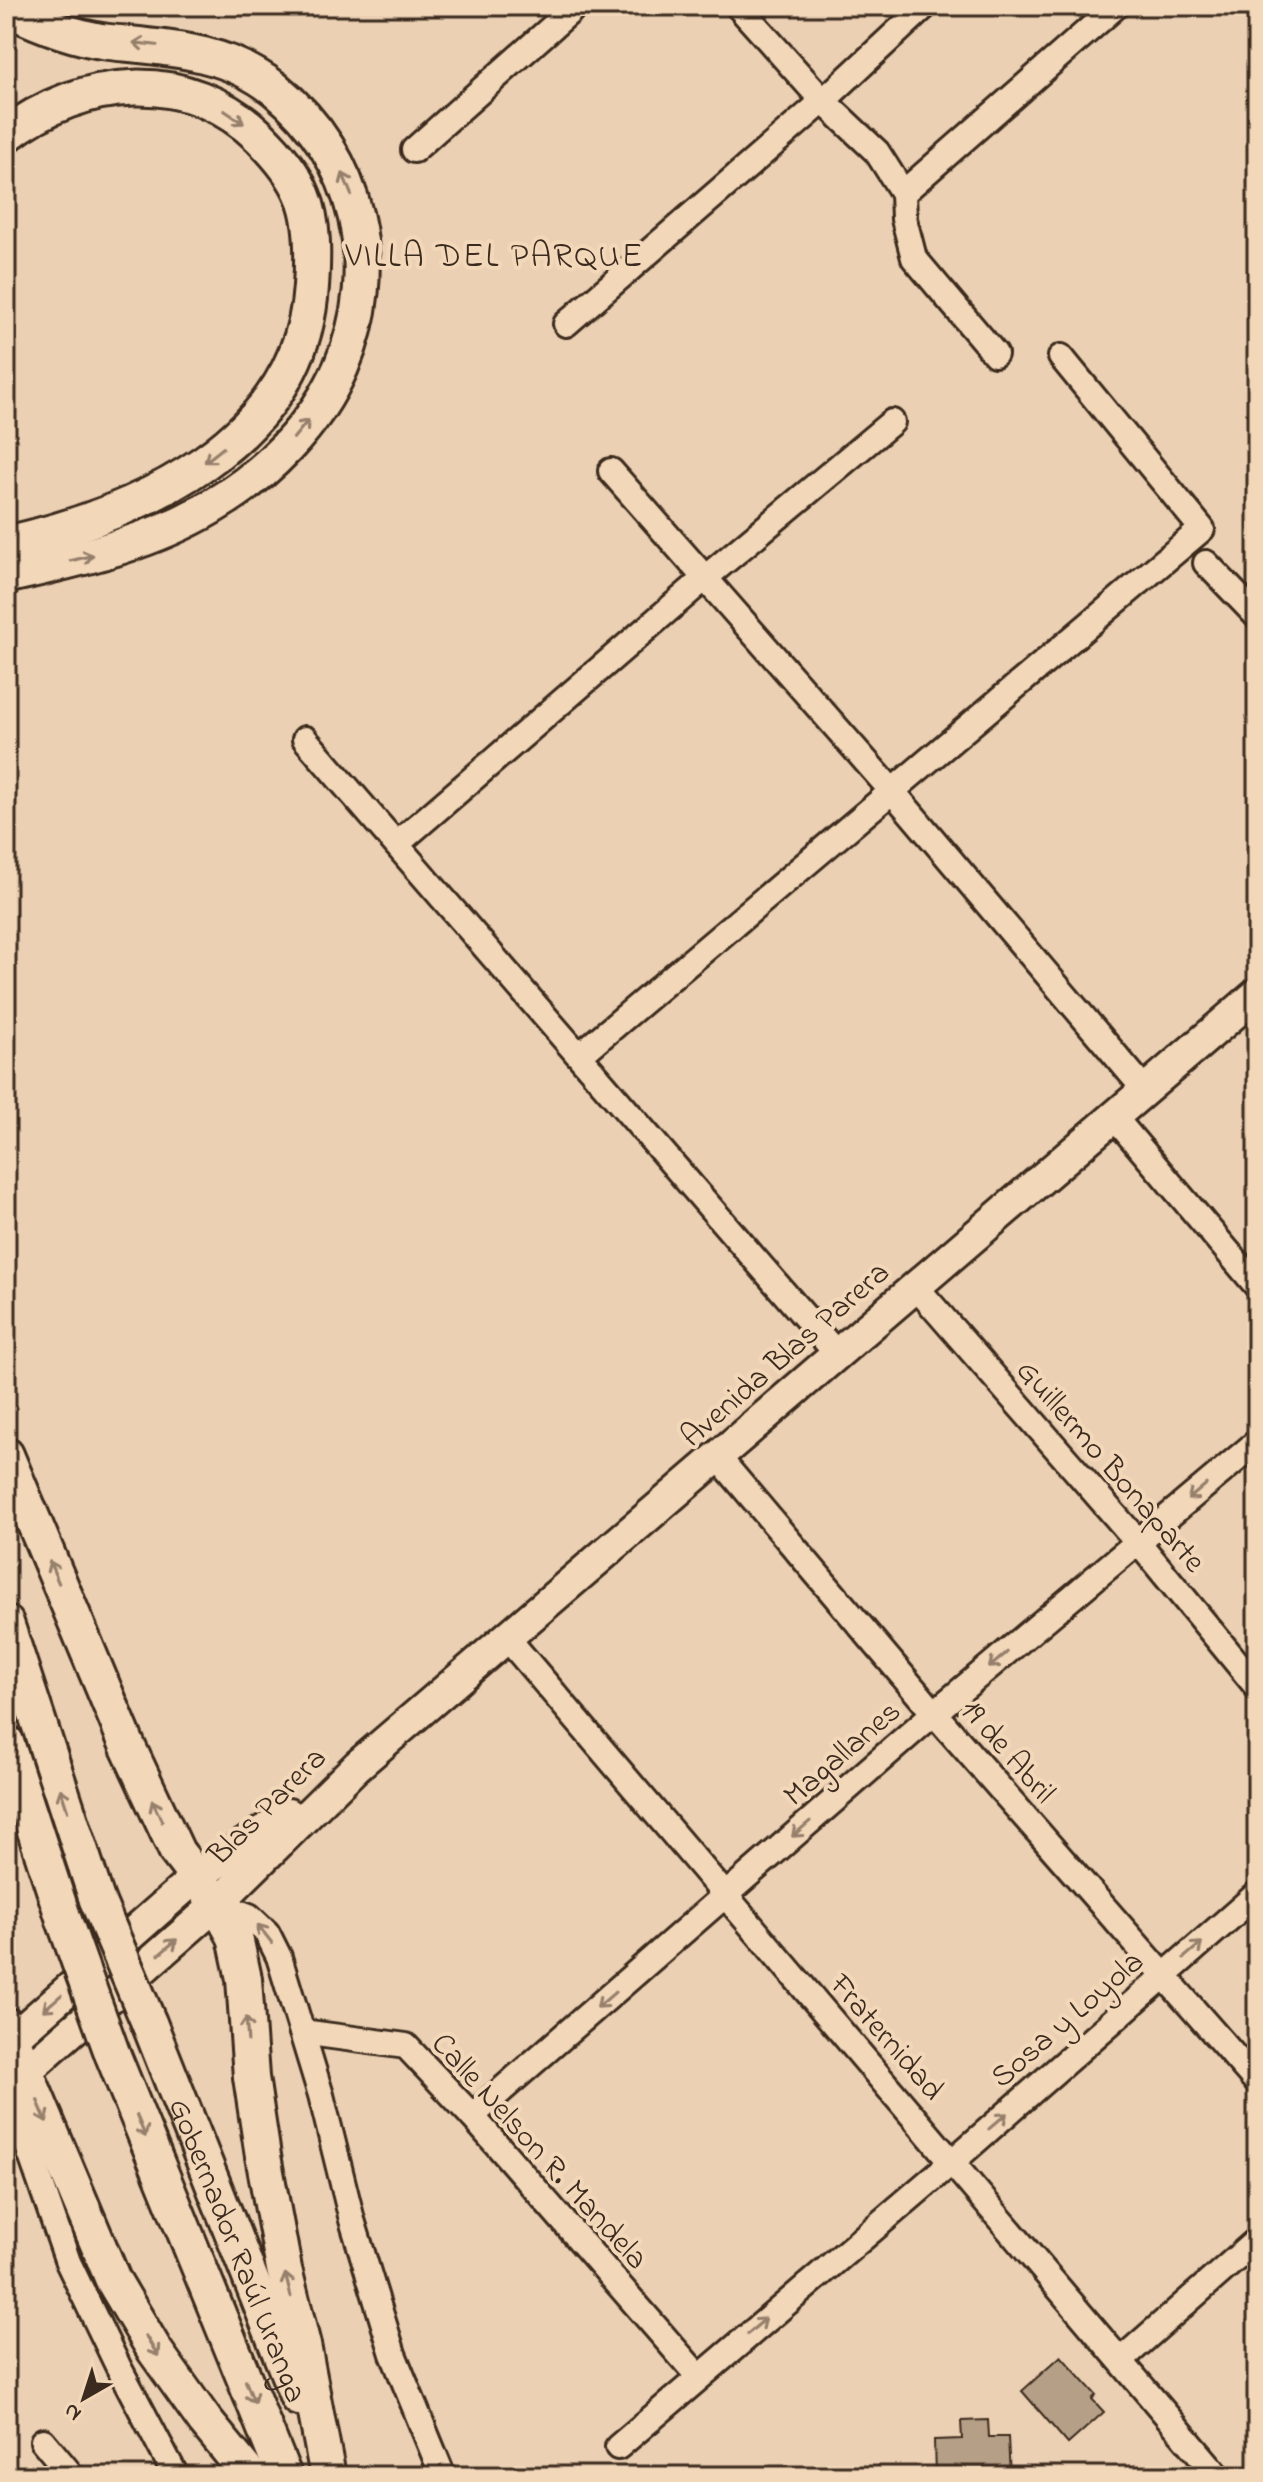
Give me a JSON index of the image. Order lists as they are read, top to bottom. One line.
{"streets":{"highway":["Gobernador Raúl Uranga"],"main road":["Avenida Blas Parera","Blas Parera"],"street":["Guillermo Bonaparte","19 de Abril","Magallanes","Sosa y Loyola","Fraternidad","Calle Nelson R. Mandela"]},"crossings":[["Avenida Blas Parera","Guillermo Bonaparte"],["Avenida Blas Parera","19 de Abril"],["Avenida Blas Parera","Blas Parera"],["Avenida Blas Parera","Fraternidad"],["Guillermo Bonaparte","Magallanes"],["19 de Abril","Magallanes"],["19 de Abril","Sosa y Loyola"],["Magallanes","Fraternidad"],["Magallanes","Calle Nelson R. Mandela"],["Sosa y Loyola","Fraternidad"],["Sosa y Loyola","Calle Nelson R. Mandela"]],"one_way":["Magallanes","Sosa y Loyola"],"districts":["VILLA DEL PARQUE"],"north":"bottom left"}
